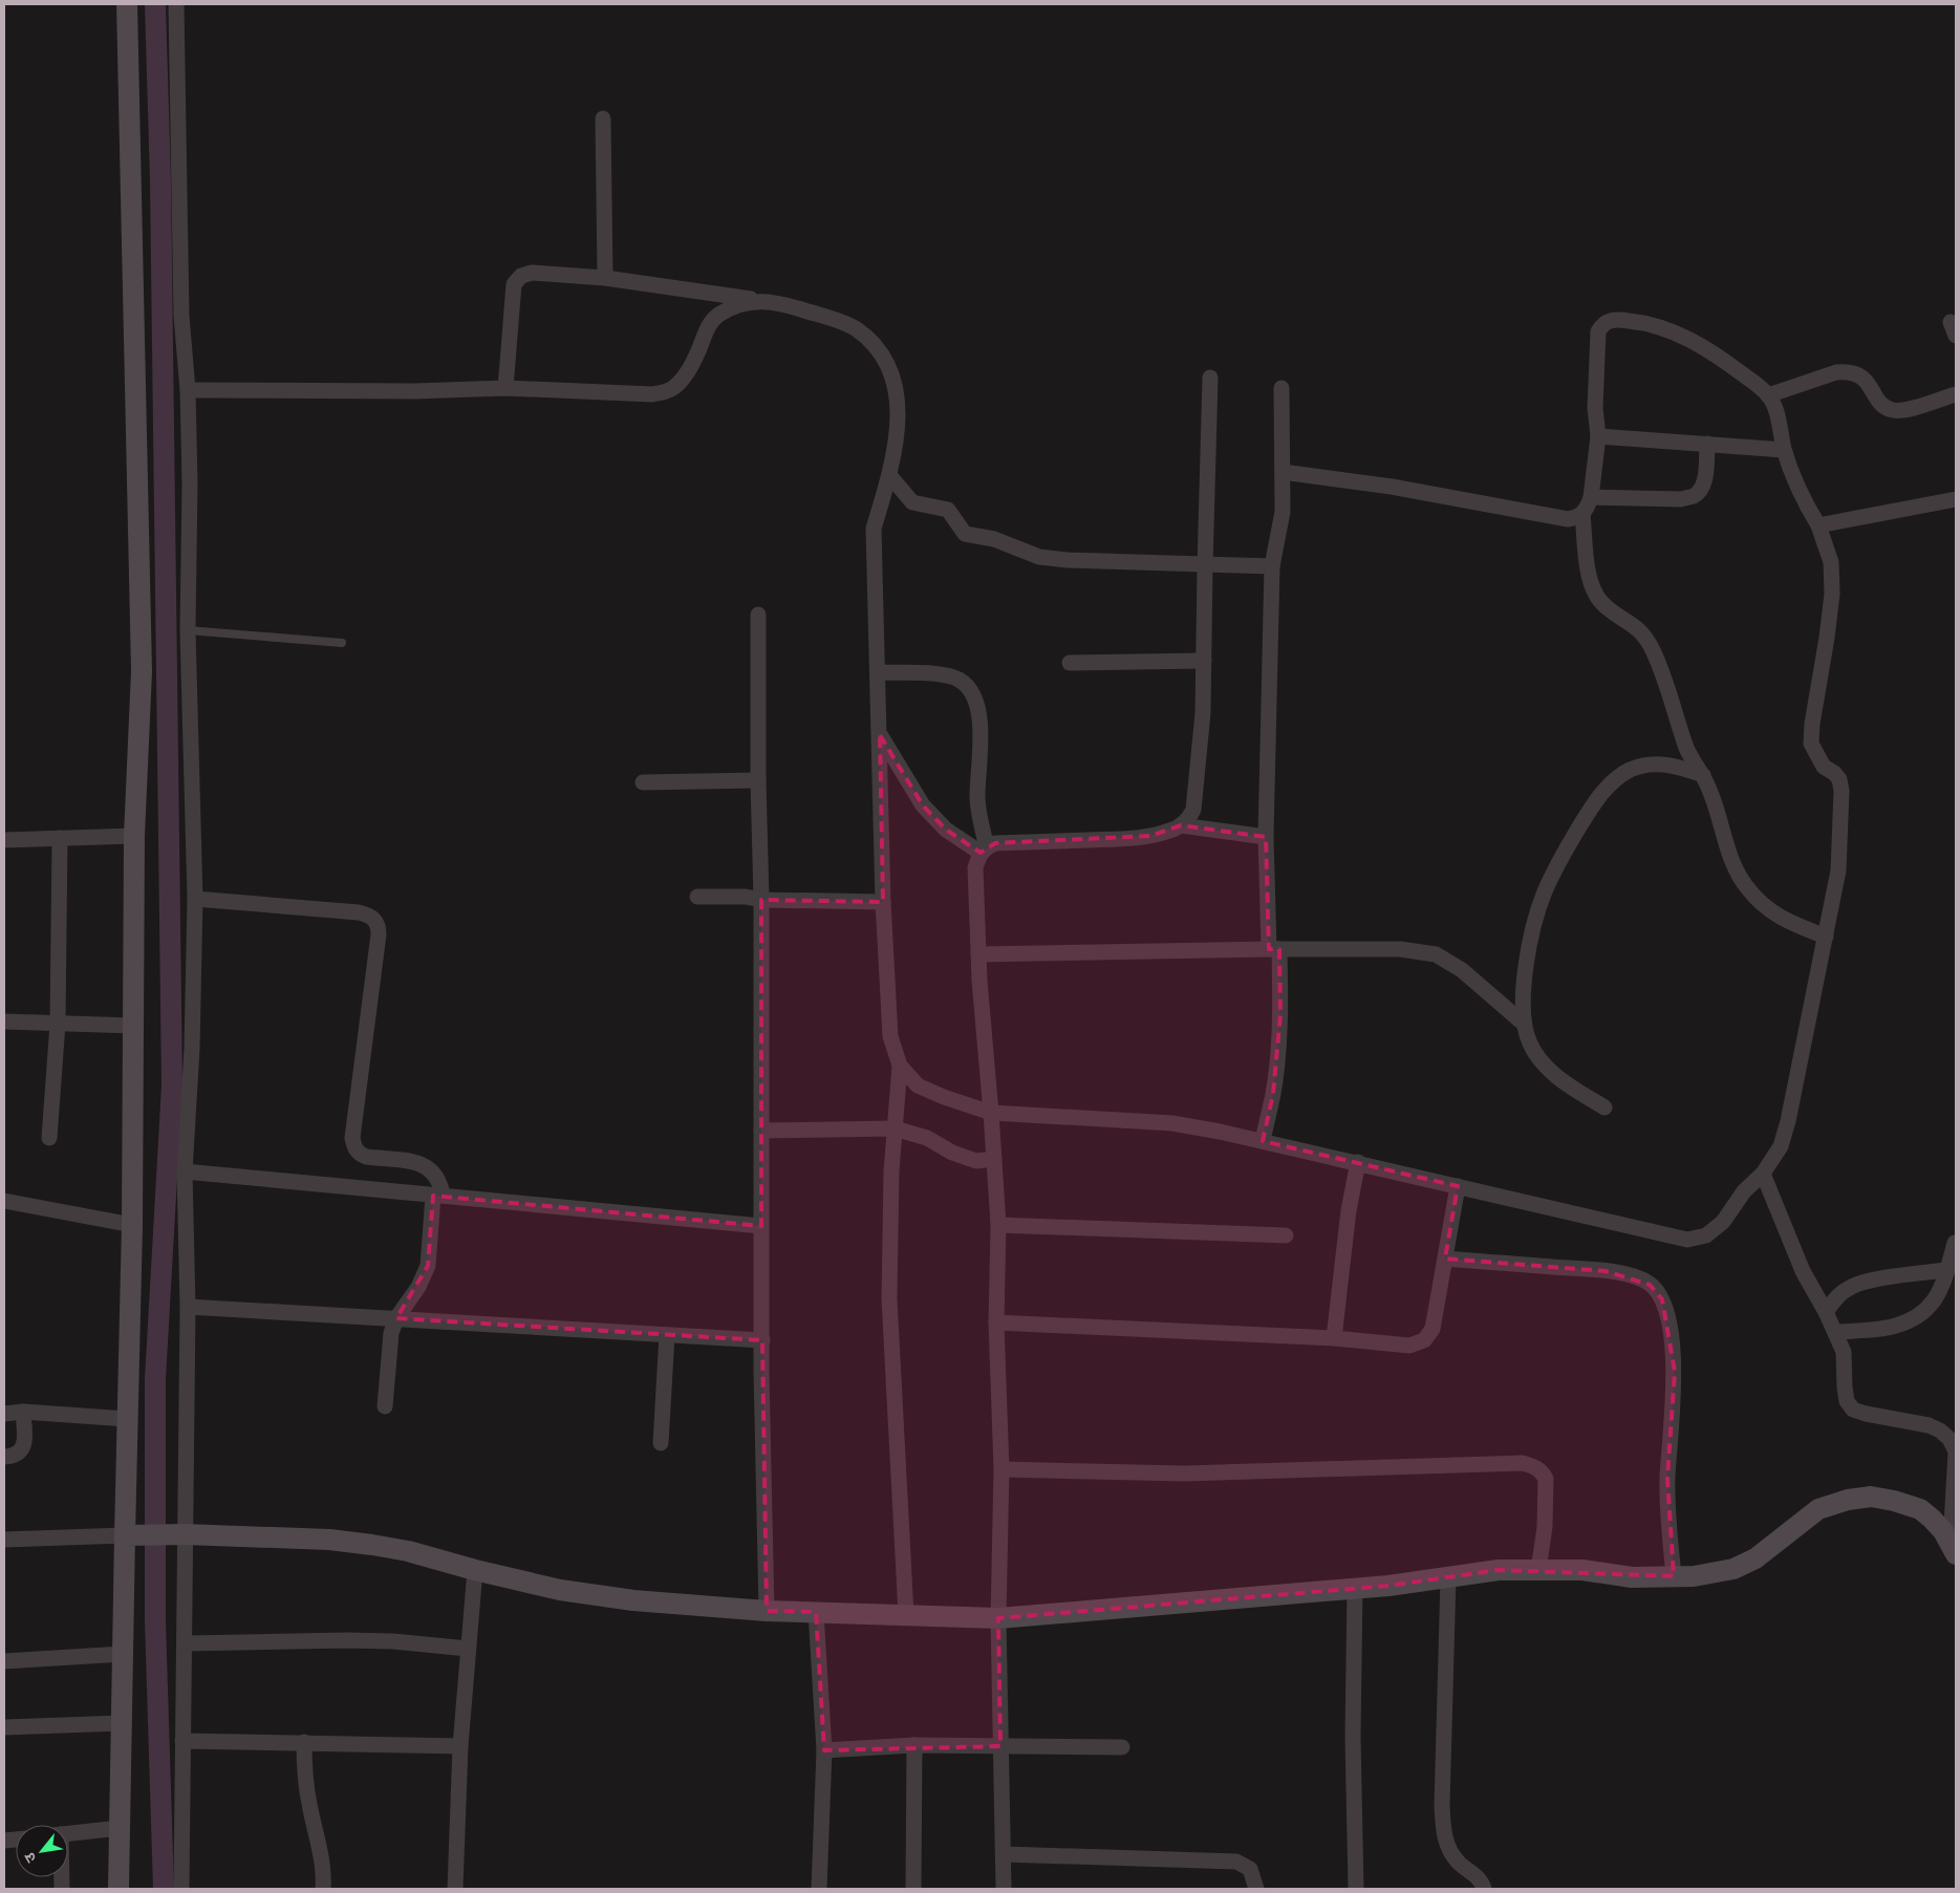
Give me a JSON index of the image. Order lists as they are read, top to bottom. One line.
{"north":"bottom left"}
